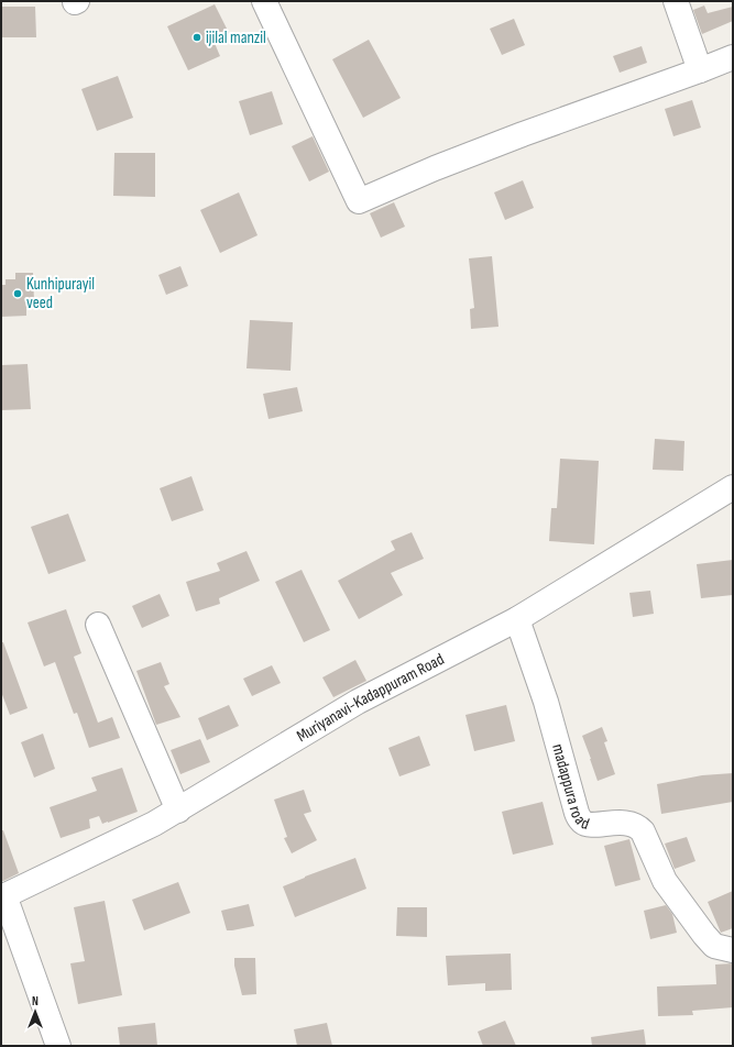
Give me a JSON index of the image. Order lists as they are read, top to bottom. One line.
{"streets":{"street":["Muriyanavi-Kadappuram Road","madappura road"]},"crossings":[["Muriyanavi-Kadappuram Road","madappura road"]],"places":["ijilal manzil","Kunhipurayil veed"],"north":"top"}
